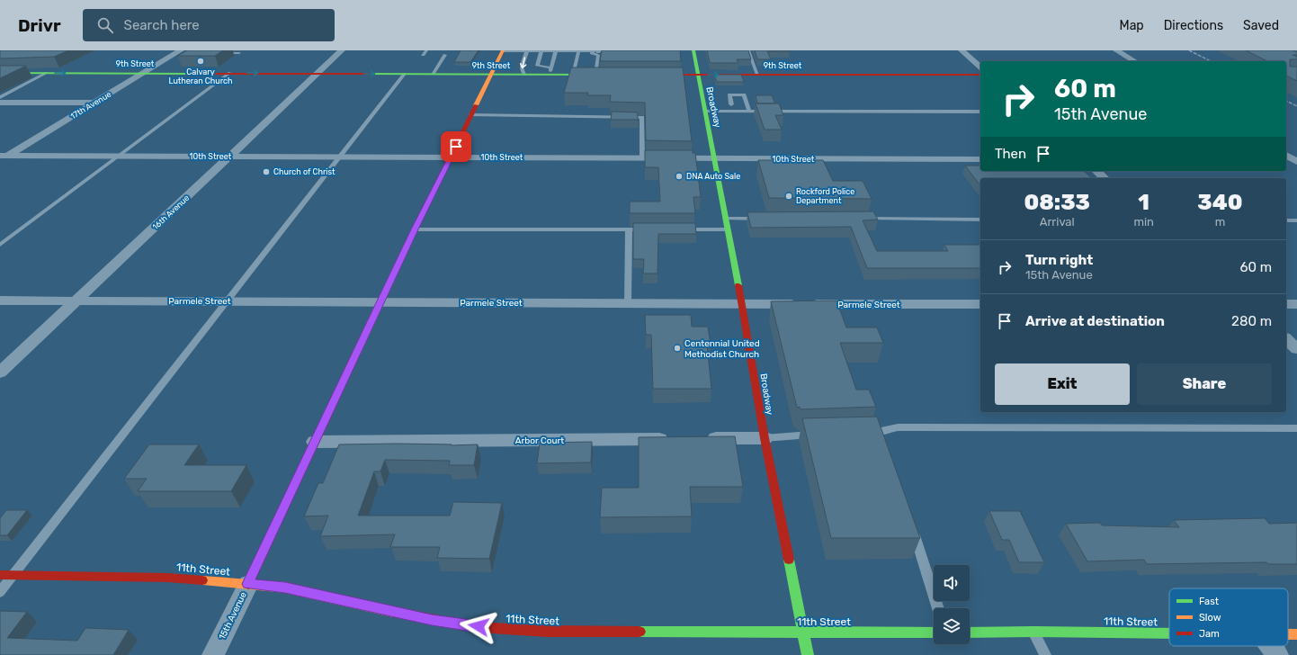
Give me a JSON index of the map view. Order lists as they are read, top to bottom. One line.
{"streets":{"street":["9th Street","17th Avenue","Broadway","10th Street","16th Avenue","Parmele Street","Arbor Court","11th Street","15th Avenue"]},"crossings":[["9th Street","17th Avenue"],["9th Street","Broadway"],["9th Street","16th Avenue"],["9th Street","15th Avenue"],["17th Avenue","10th Street"],["Broadway","10th Street"],["Broadway","Parmele Street"],["Broadway","11th Street"],["10th Street","16th Avenue"],["10th Street","15th Avenue"],["16th Avenue","Parmele Street"],["Parmele Street","15th Avenue"],["Arbor Court","15th Avenue"],["11th Street","15th Avenue"]],"one_way":["9th Street"],"places":["Calvary Lutheran Church","Church of Christ","DNA Auto Sale","Rockford Police Department","Centennial United Methodist Church"],"legend":["Fast","Slow","Jam"],"page":{"header":"Drivr","search":"Search here","nav":["Map","Directions","Saved"],"turn":["60 m","15th Avenue"],"then":"Then","eta":["08:33","Arrival","1","min","340","m"],"list":[{"name":"Turn right","note":"15th Avenue","value":"60 m"},{"name":"Arrive at destination","value":"280 m"}],"buttons":["Exit","Share"]}}
